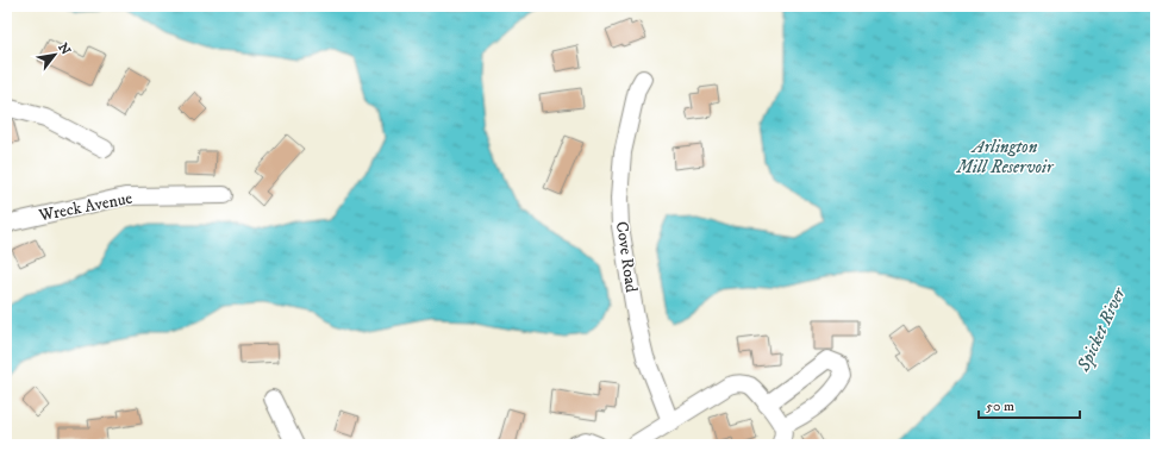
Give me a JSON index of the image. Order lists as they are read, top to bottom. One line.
{"streets":{"street":["Wreck Avenue","Cove Road"]},"water":["Arlington Mill Reservoir","Spicket River"],"scale_bar":"50 m","north":"top right"}
